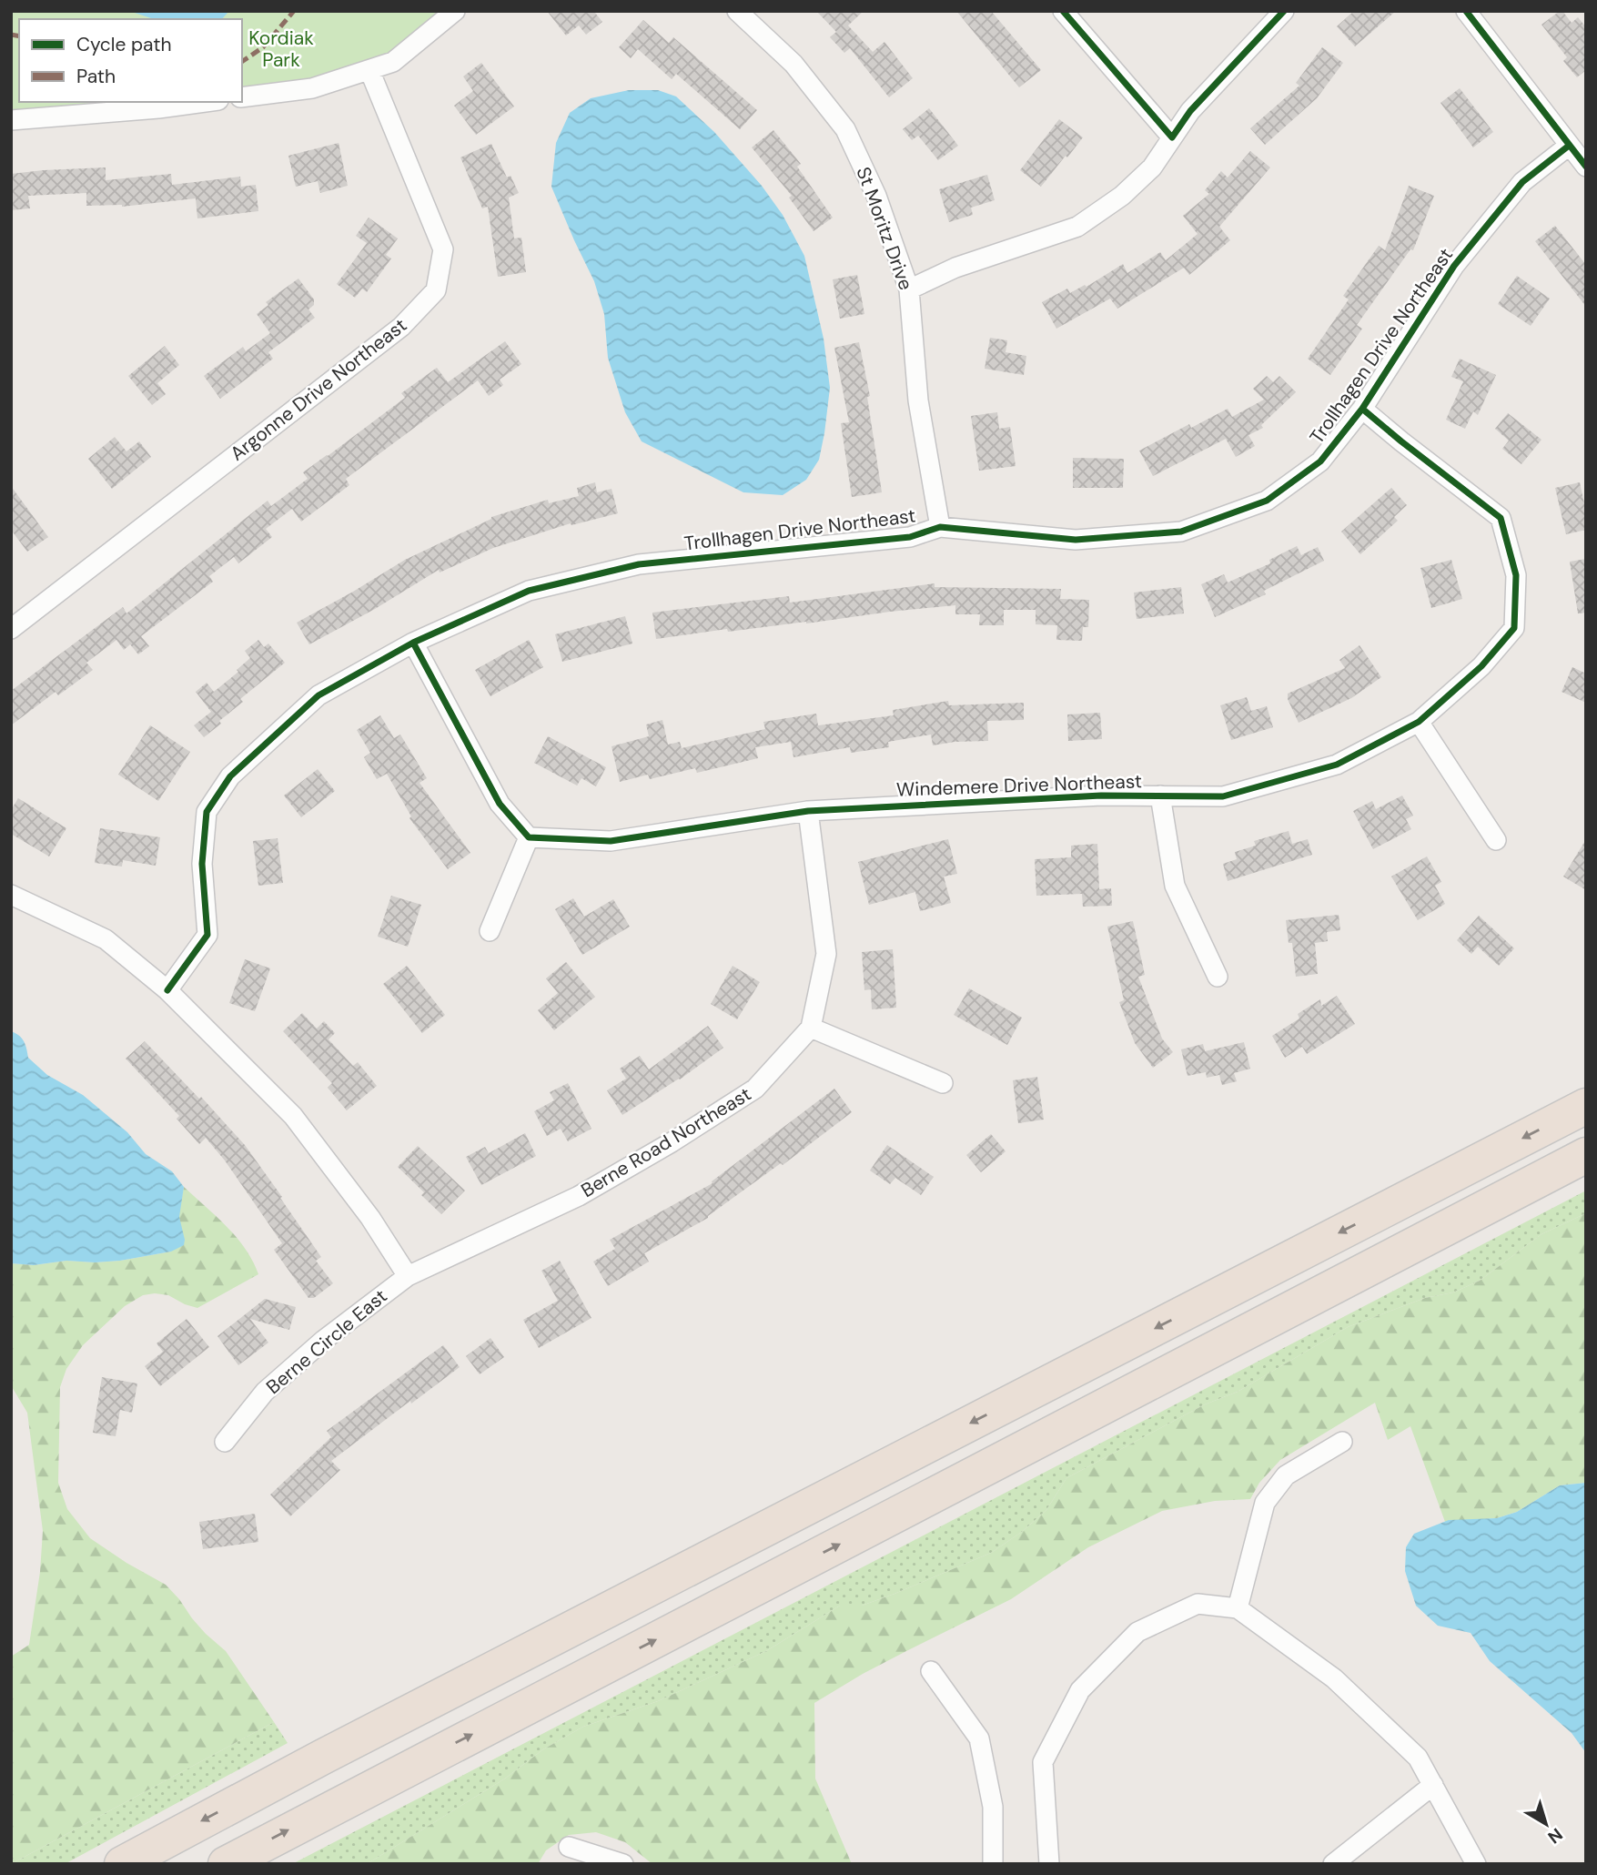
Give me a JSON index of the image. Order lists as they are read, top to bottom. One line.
{"streets":{"street":["St Moritz Drive","Trollhagen Drive Northeast","Argonne Drive Northeast","Windemere Drive Northeast","Berne Road Northeast","Berne Circle East"]},"crossings":[["St Moritz Drive","Trollhagen Drive Northeast"],["Trollhagen Drive Northeast","Windemere Drive Northeast"],["Berne Road Northeast","Berne Circle East"]],"parks":["Kordiak Park"],"legend":["Cycle path","Path"],"north":"bottom right"}
